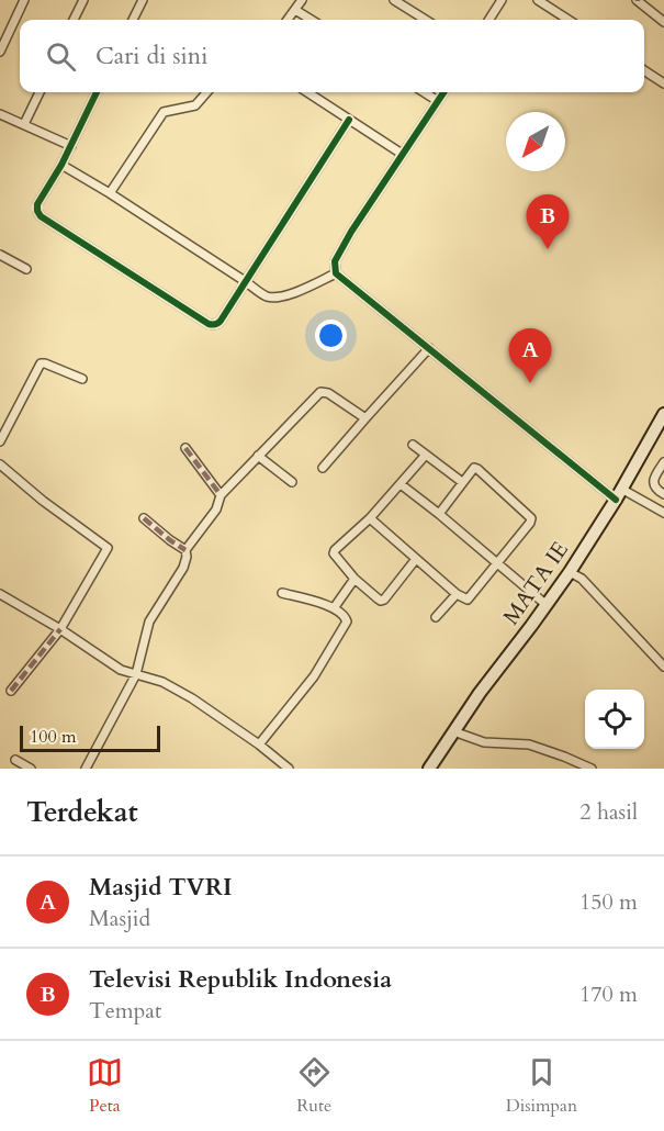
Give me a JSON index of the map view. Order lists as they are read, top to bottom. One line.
{"streets":{"street":["MATA IE"]},"scale_bar":"100 m","north":"bottom left","page":{"search":"Cari di sini","pins":["B","A"],"scale":"100 m","heading":["Terdekat","2 hasil"],"list":[{"mark":"A","name":"Masjid TVRI","note":"Masjid","value":"150 m"},{"mark":"B","name":"Televisi Republik Indonesia","note":"Tempat","value":"170 m"}],"nav":["Peta","Rute","Disimpan"]}}
